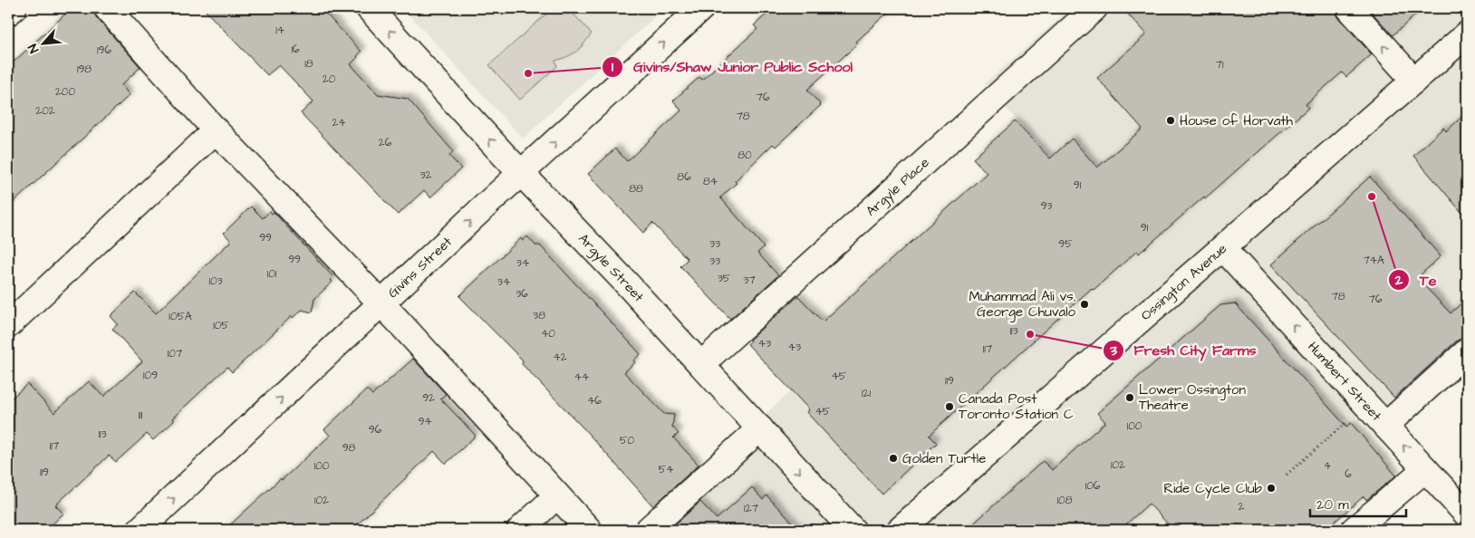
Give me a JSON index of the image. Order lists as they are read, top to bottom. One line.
{"streets":{"street":["Argyle Place","Givins Street","Argyle Street","Ossington Avenue","Humbert Street"]},"crossings":[["Argyle Place","Argyle Street"],["Givins Street","Argyle Street"],["Ossington Avenue","Humbert Street"]],"one_way":["Givins Street","Humbert Street"],"places":["Givins/Shaw Junior Public School","House of Horvath","Te","Muhammad Ali vs. George Chuvalo","Fresh City Farms","Lower Ossington Theatre","Canada Post Toronto Station C","Golden Turtle","Ride Cycle Club"],"house_numbers":["14","16","196","18","71","198","20","200","76","202","78","24","26","80","32","86","84","91","88","93","91","99","33","95","99","74A","33","34","101","35","37","103","34","36","78","76","38","105A","105","113","40","43","43","117","107","42","109","45","44","119","121","92","46","45","111","94","100","96","113","50","117","98","102","100","4","54","119","6","106","102","108","2","127"],"scale_bar":"20 m","north":"bottom left"}
